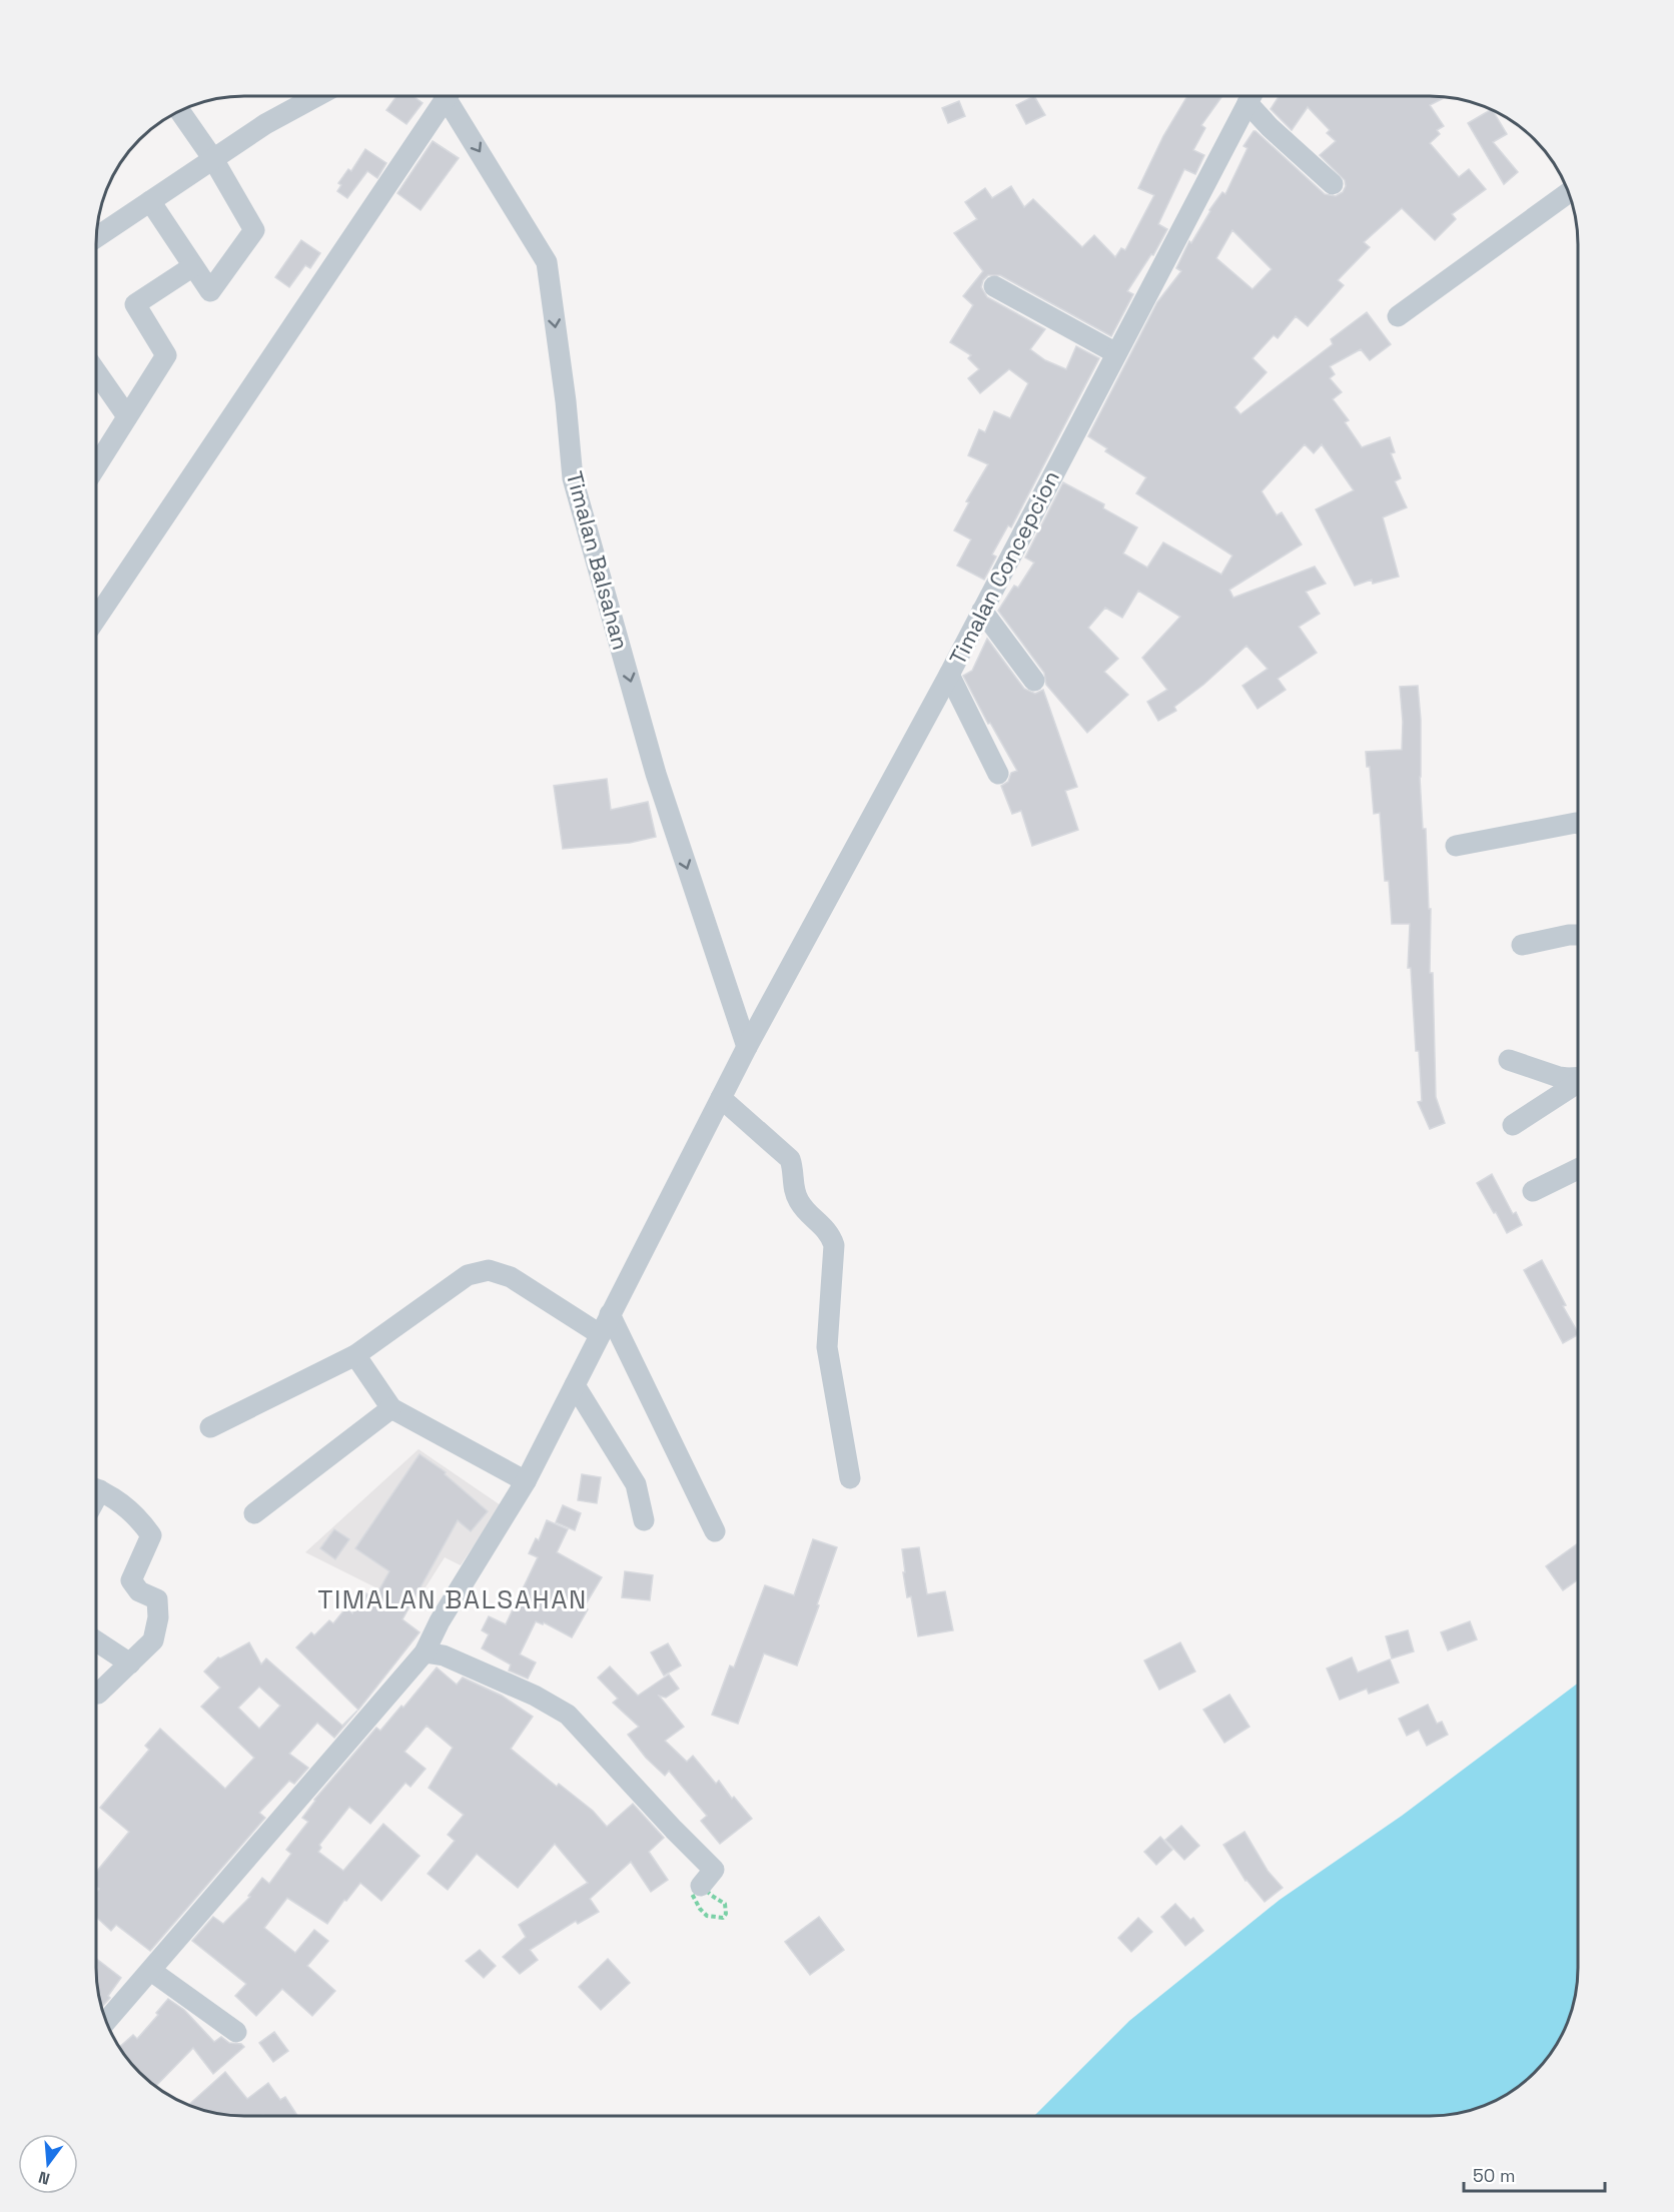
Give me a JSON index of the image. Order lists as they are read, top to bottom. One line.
{"streets":{"street":["Timalan Balsahan","Timalan Concepcion"]},"crossings":[["Timalan Balsahan","Timalan Concepcion"]],"one_way":["Timalan Balsahan"],"districts":["TIMALAN BALSAHAN"],"scale_bar":"50 m","north":"bottom"}
